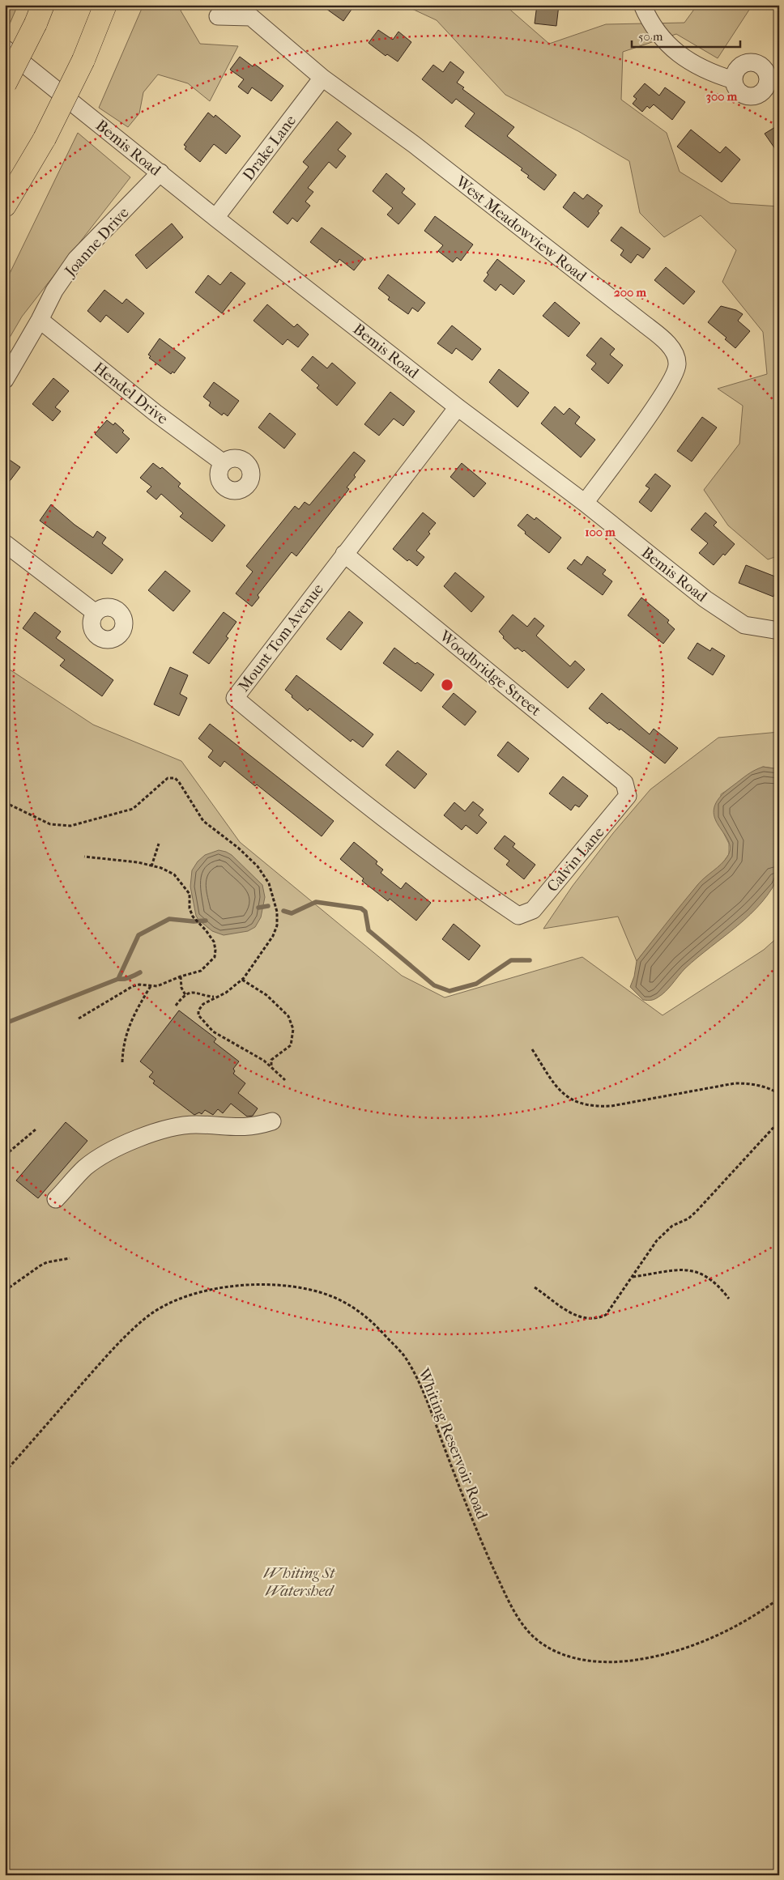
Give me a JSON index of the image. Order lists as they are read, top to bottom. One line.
{"streets":{"street":["Bemis Road","Drake Lane","West Meadowview Road","Joanne Drive","Hendel Drive","Mount Tom Avenue","Woodbridge Street","Calvin Lane"],"path":["Whiting Reservoir Road"]},"crossings":[["Bemis Road","Drake Lane"],["Bemis Road","West Meadowview Road"],["Bemis Road","Joanne Drive"],["Bemis Road","Mount Tom Avenue"],["Drake Lane","West Meadowview Road"],["Joanne Drive","Hendel Drive"],["Mount Tom Avenue","Woodbridge Street"],["Mount Tom Avenue","Calvin Lane"],["Woodbridge Street","Calvin Lane"]],"parks":["Whiting St Watershed"],"scale_bar":"50 m","rings":["300 m","200 m","100 m"]}
